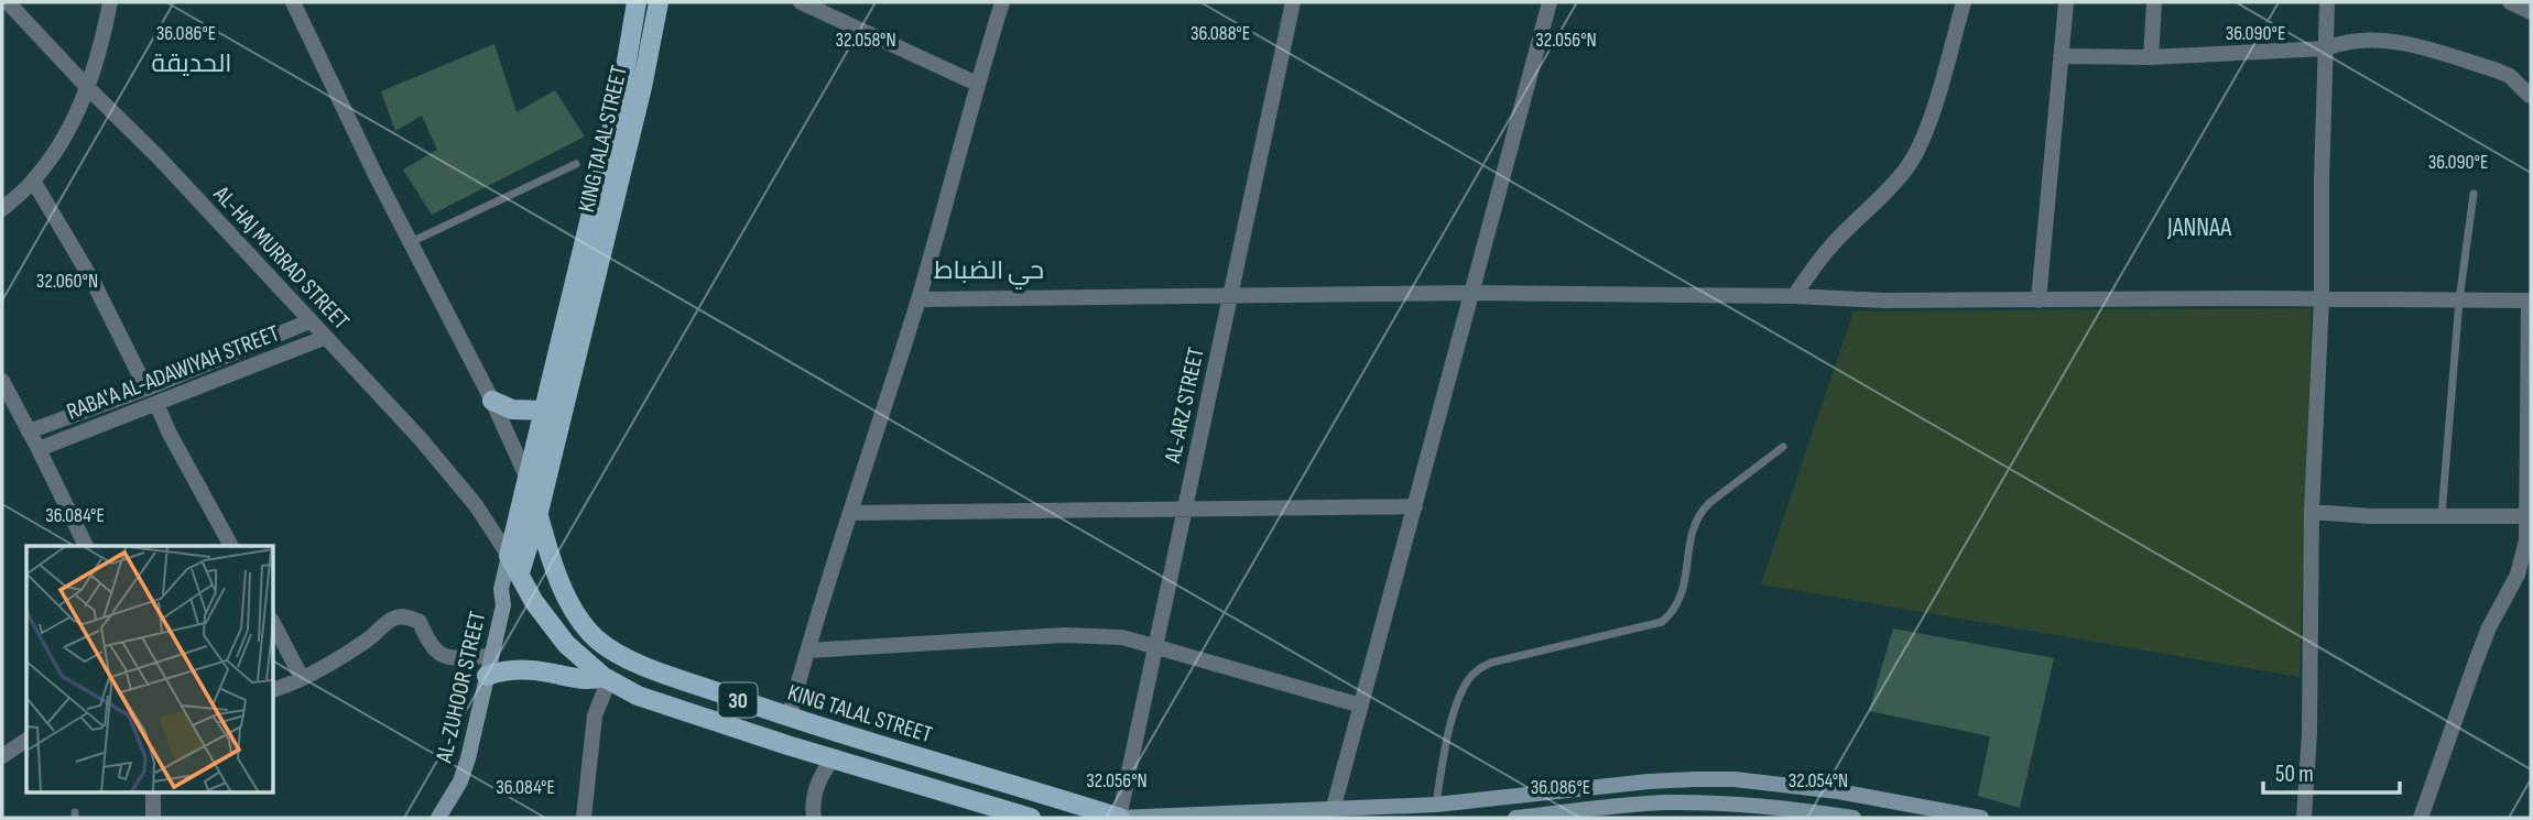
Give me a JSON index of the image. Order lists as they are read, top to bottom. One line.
{"streets":{"main road":["KING TALAL STREET","AL-ZUHOOR STREET","30"],"street":["AL-HAJ MURRAD STREET","RABA'A AL-ADAWIYAH STREET","AL-ARZ STREET"]},"crossings":[["KING TALAL STREET","AL-HAJ MURRAD STREET"],["KING TALAL STREET","AL-ARZ STREET"],["KING TALAL STREET","AL-ZUHOOR STREET"],["KING TALAL STREET","30"],["AL-HAJ MURRAD STREET","RABA'A AL-ADAWIYAH STREET"],["AL-HAJ MURRAD STREET","AL-ZUHOOR STREET"],["AL-HAJ MURRAD STREET","30"],["AL-ZUHOOR STREET","30"]],"districts":["الحديقة","JANNAA","حي الضباط"],"scale_bar":"50 m","coordinates":["36.086°E","36.088°E","36.090°E","32.058°N","32.056°N","32.060°N","36.084°E","32.054°N"]}
